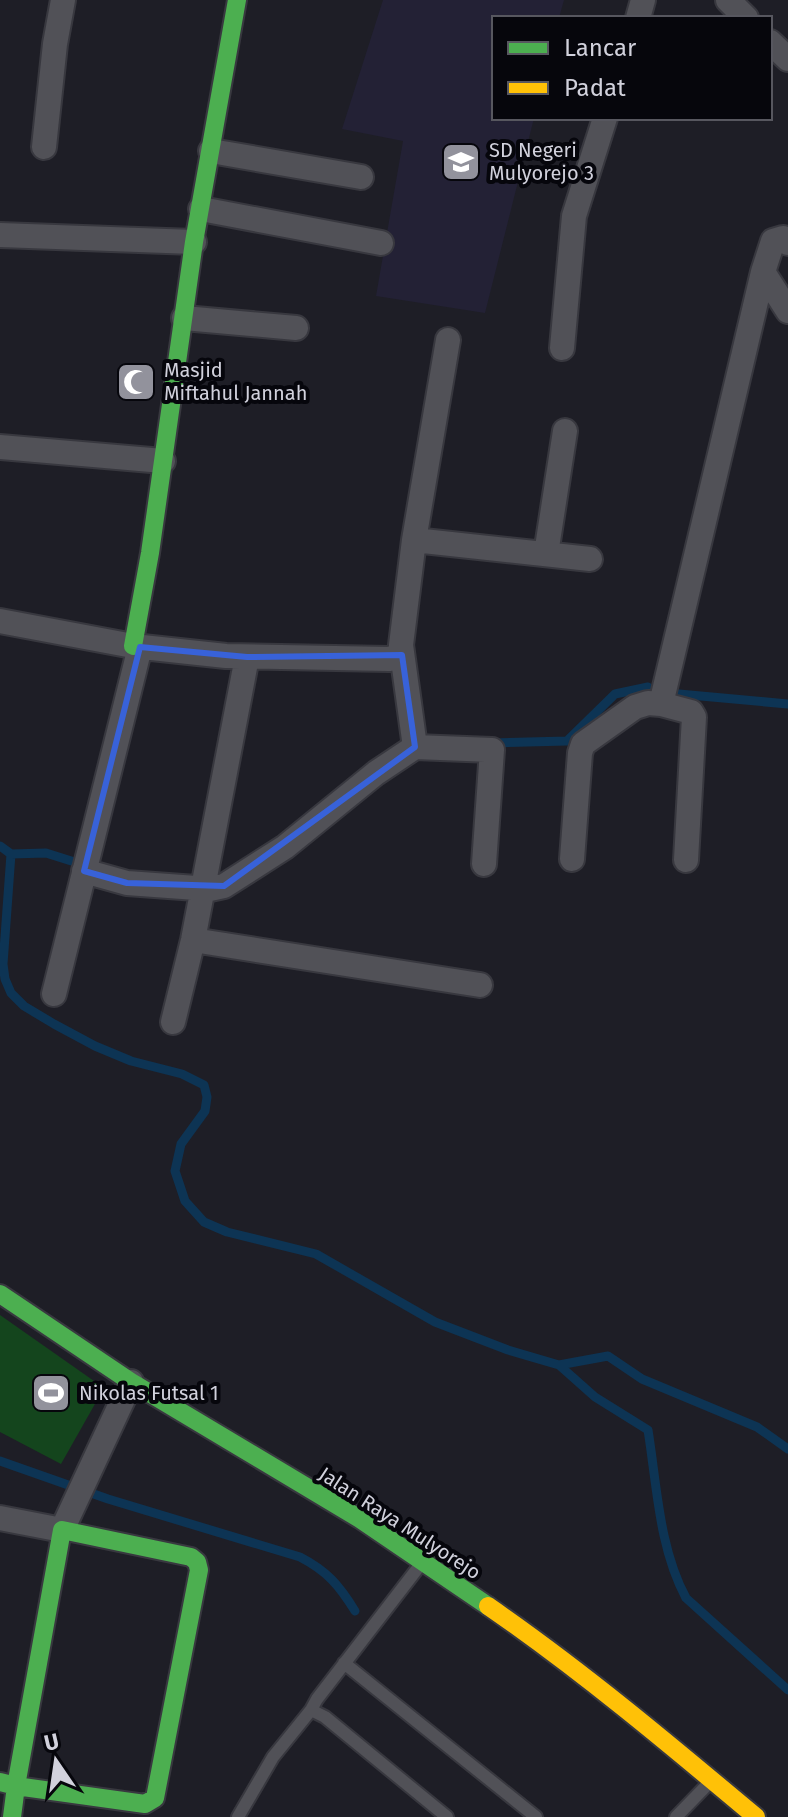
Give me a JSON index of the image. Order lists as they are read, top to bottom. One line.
{"streets":{"street":["Jalan Raya Mulyorejo"]},"places":{"school or university":["SD Negeri Mulyorejo 3"],"mosque":["Masjid Miftahul Jannah"],"sports":["Nikolas Futsal 1"]},"legend":["Lancar","Padat"],"north":"top"}
